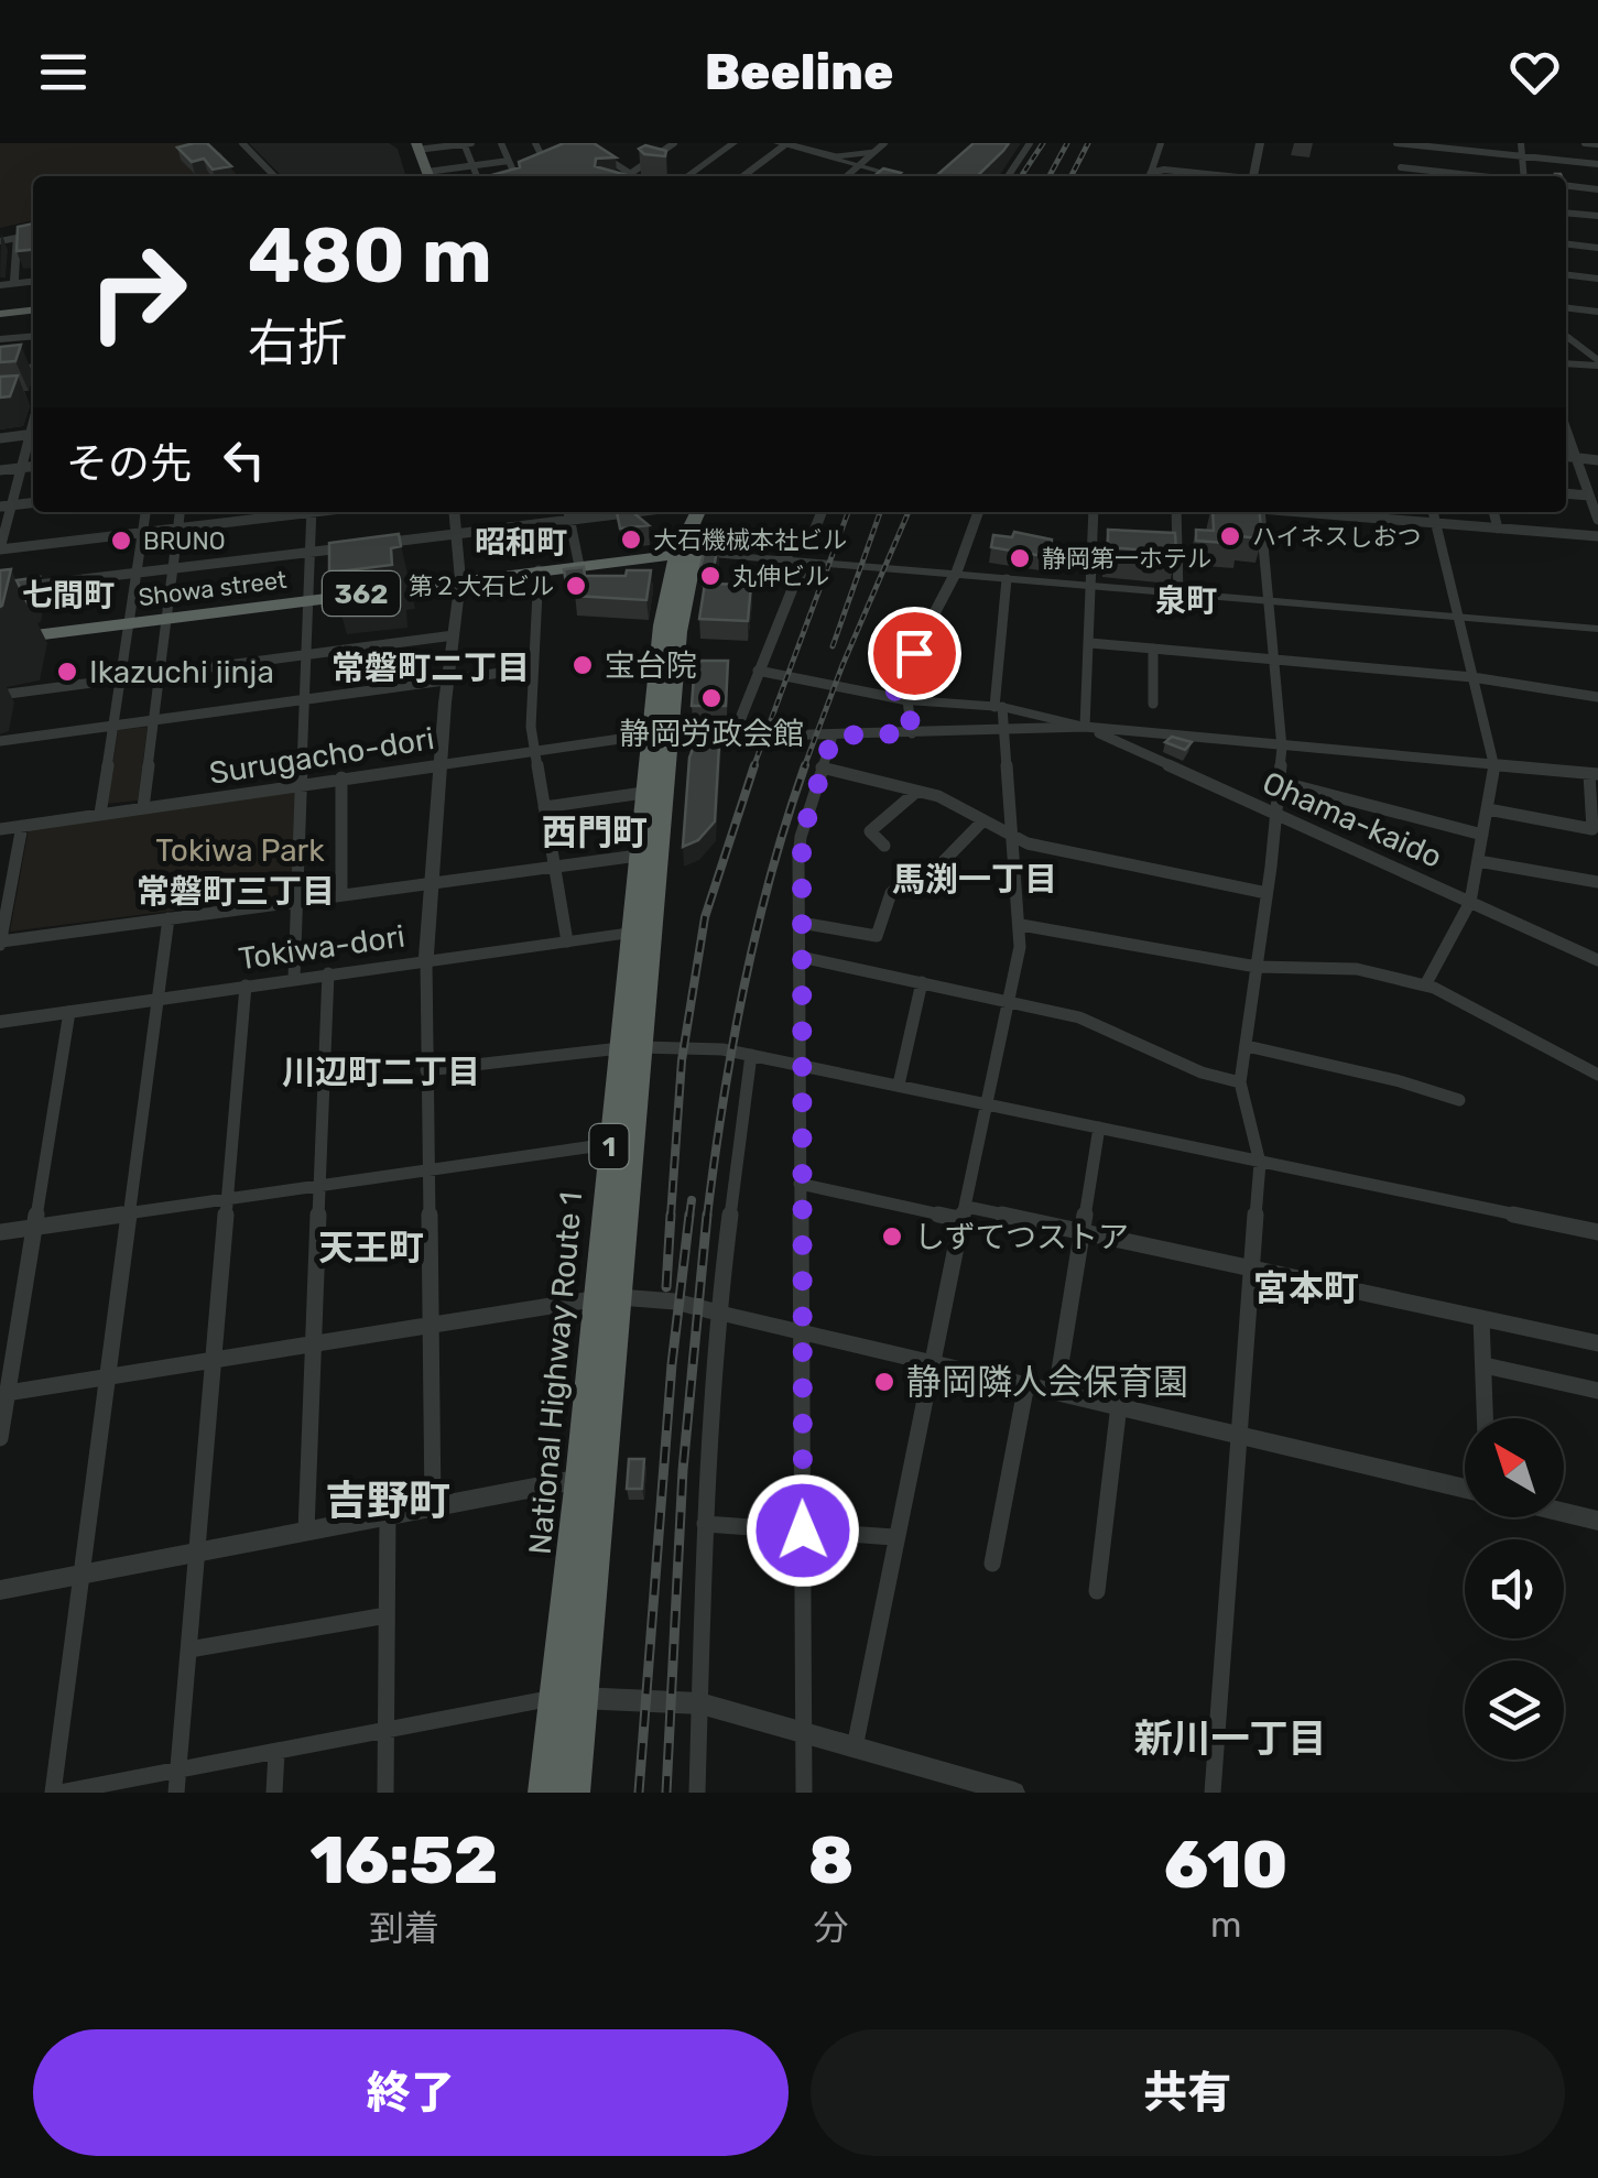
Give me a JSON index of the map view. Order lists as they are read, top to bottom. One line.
{"streets":{"highway":["Showa street","362","1","National Highway Route 1"],"street":["Surugacho-dori","Ohama-kaido","Tokiwa-dori"]},"crossings":[["Showa street","National Highway Route 1"],["Surugacho-dori","National Highway Route 1"],["Tokiwa-dori","National Highway Route 1"]],"districts":["昭和町","七間町","泉町","常磐町二丁目","西門町","馬渕一丁目","常磐町三丁目","川辺町二丁目","天王町","宮本町","吉野町","新川一丁目"],"parks":["Tokiwa Park"],"places":["ハイネスしおつ","大石機械本社ビル","BRUNO","静岡第一ホテル","丸伸ビル","第２大石ビル","宝台院","Ikazuchi jinja","静岡労政会館","しずてつストア","静岡隣人会保育園"],"north":"top left","page":{"header":"Beeline","turn":["480 m","右折"],"then":"その先","eta":["16:52","到着","8","分","610","m"],"buttons":["終了","共有"]}}
